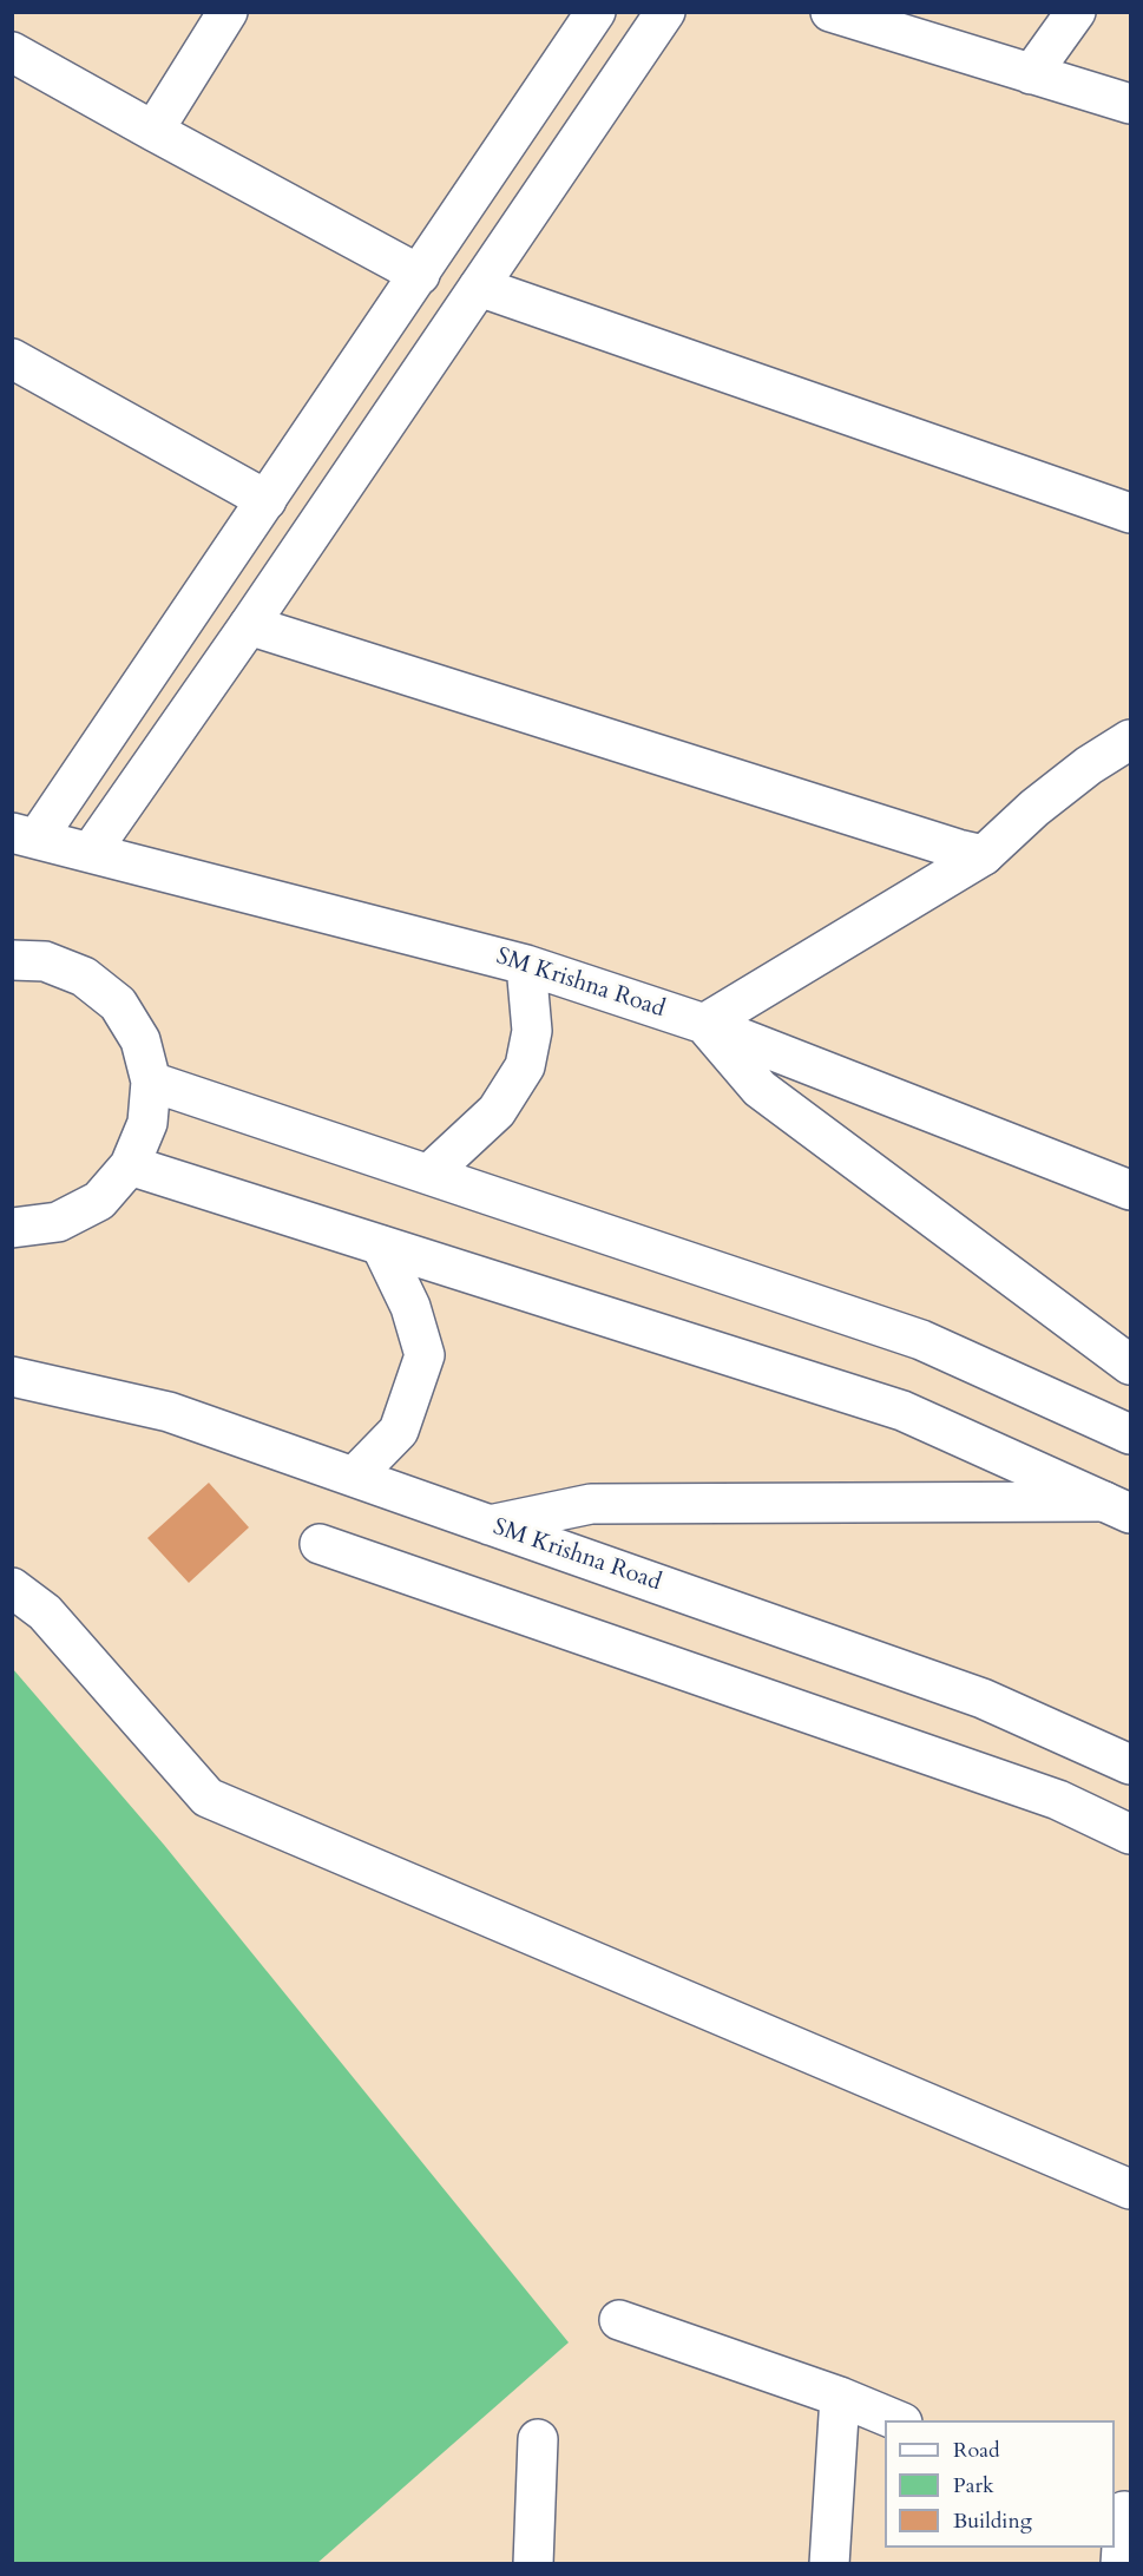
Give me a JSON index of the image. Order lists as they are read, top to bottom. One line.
{"streets":{"main road":["SM Krishna Road"]},"legend":["Road","Park","Building"]}
